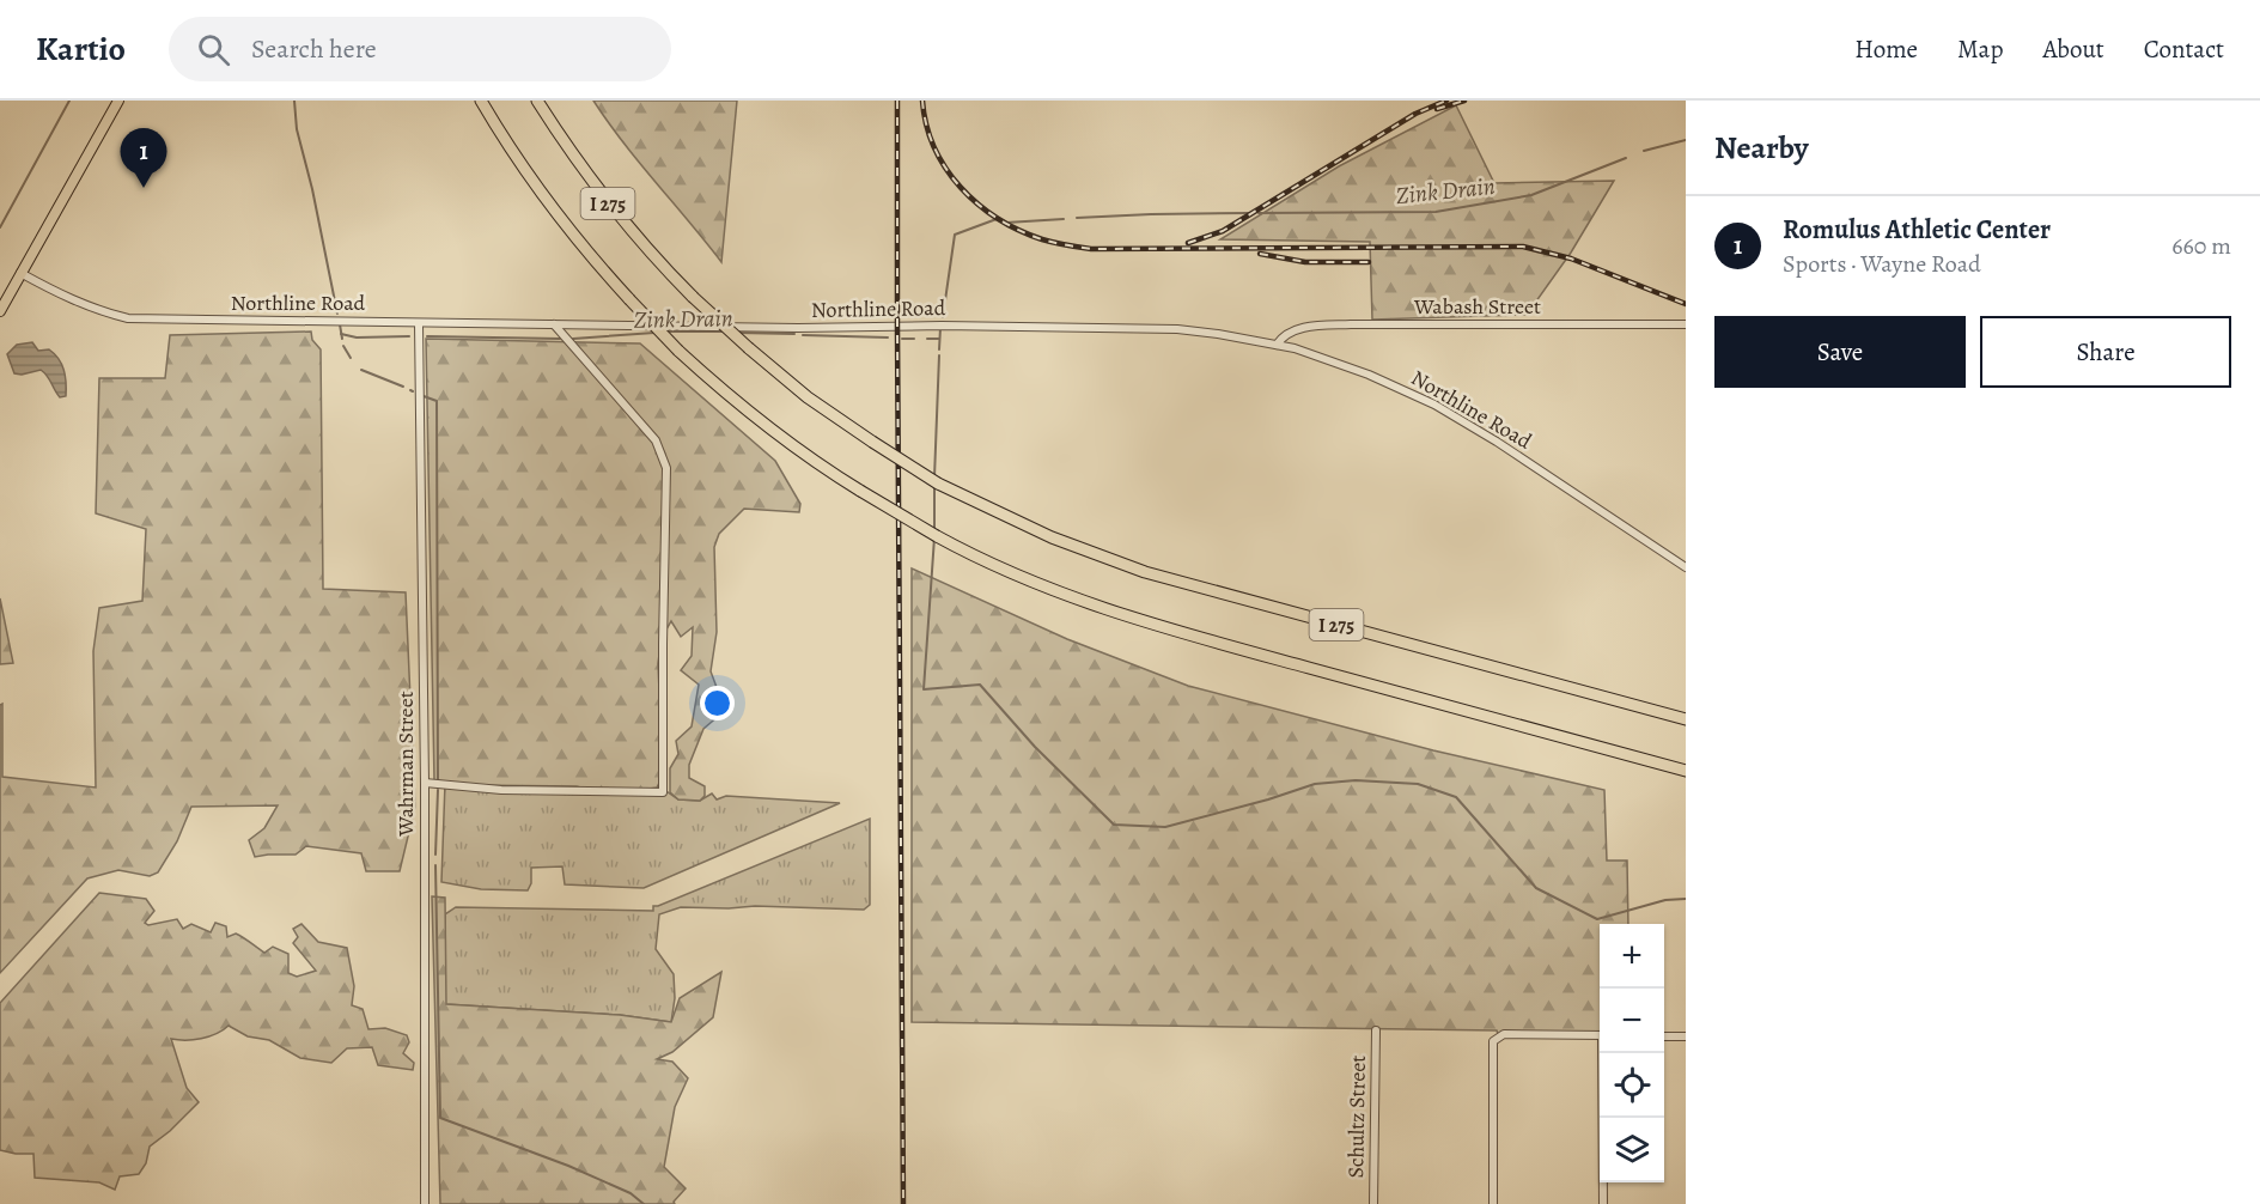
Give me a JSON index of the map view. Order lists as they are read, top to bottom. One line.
{"streets":{"highway":["I 275"],"street":["Northline Road","Wabash Street","Wahrman Street","Schultz Street"]},"crossings":[["Northline Road","Wabash Street"],["Northline Road","Wahrman Street"]],"water":["Zink Drain"],"page":{"header":"Kartio","search":"Search here","nav":["Home","Map","About","Contact"],"heading":"Nearby","pins":"1","list":[{"mark":"1","name":"Romulus Athletic Center","note":"Sports · Wayne Road","value":"660 m"}],"buttons":["Save","Share"],"map_buttons":["+","−"]}}
